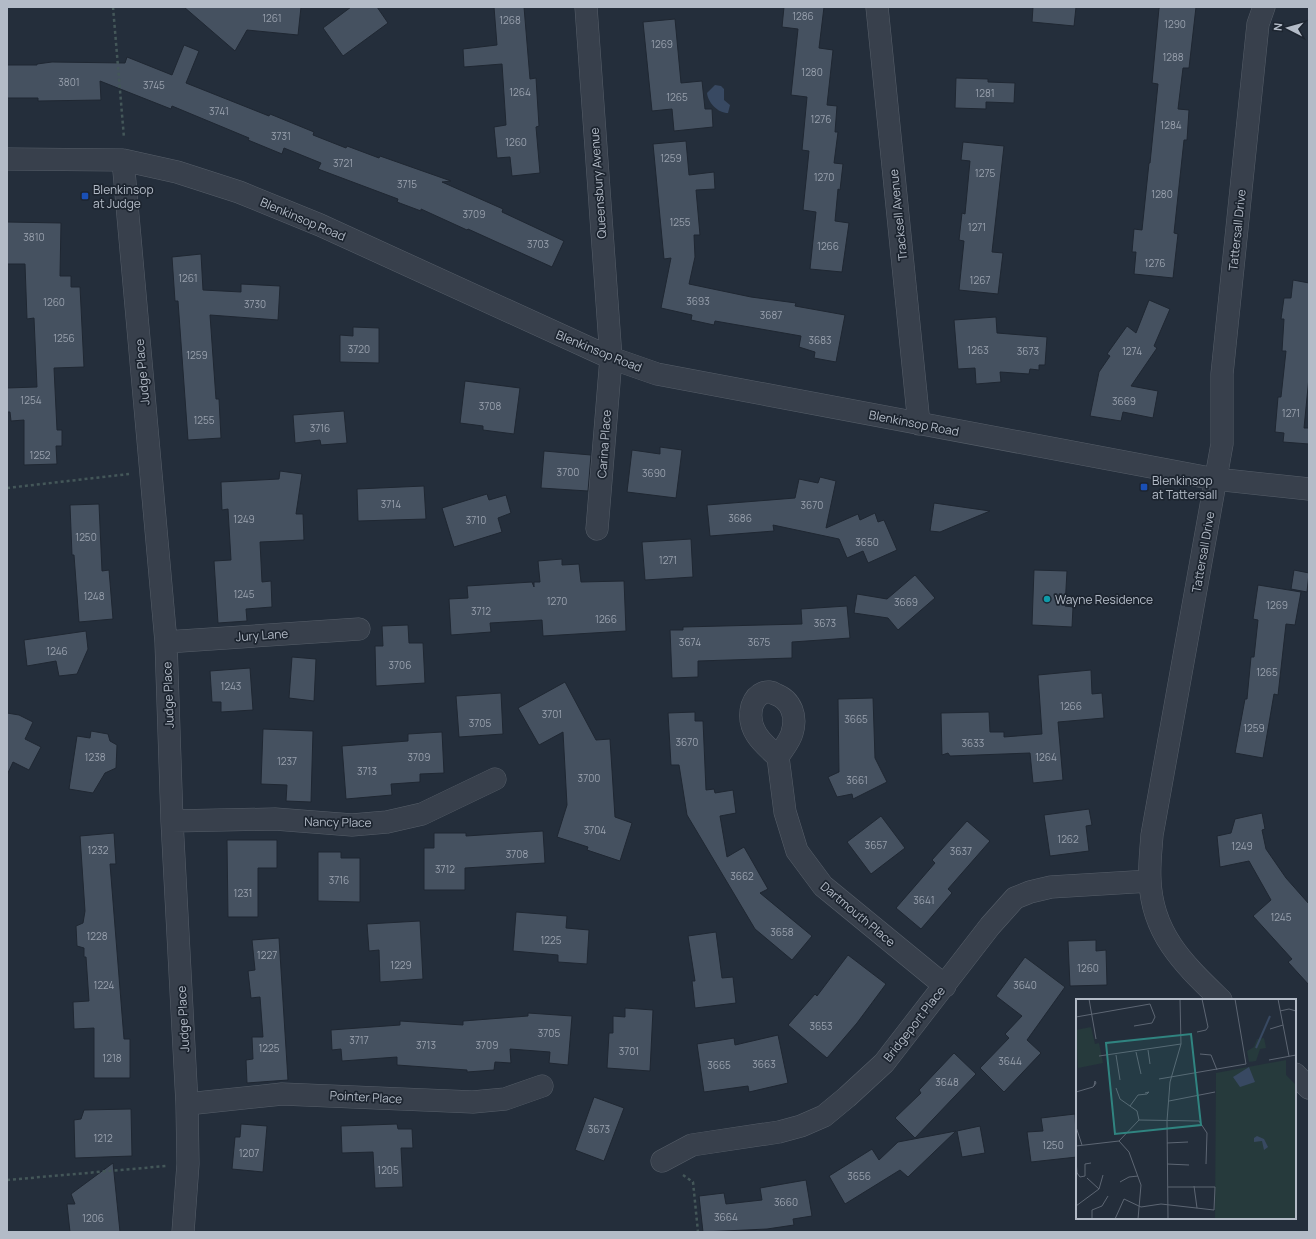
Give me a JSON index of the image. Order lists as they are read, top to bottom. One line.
{"streets":{"street":["Queensbury Avenue","Tracksell Avenue","Blenkinsop Road","Tattersall Drive","Judge Place","Carina Place","Jury Lane","Nancy Place","Dartmouth Place","Bridgeport Place","Pointer Place"]},"crossings":[["Queensbury Avenue","Blenkinsop Road"],["Queensbury Avenue","Carina Place"],["Tracksell Avenue","Blenkinsop Road"],["Blenkinsop Road","Tattersall Drive"],["Blenkinsop Road","Judge Place"],["Blenkinsop Road","Carina Place"],["Tattersall Drive","Bridgeport Place"],["Judge Place","Jury Lane"],["Judge Place","Nancy Place"],["Judge Place","Pointer Place"],["Dartmouth Place","Bridgeport Place"]],"places":{"transit":["Blenkinsop at Judge","Blenkinsop at Tattersall"],"other":["Wayne Residence"]},"house_numbers":["1286","1261","1268","1290","1269","1288","1280","3801","3745","1264","1281","1265","3741","1276","1284","3731","1260","1259","3721","1275","1270","3715","1280","3709","1255","1271","3810","3703","1266","1276","1261","1267","3693","1260","3730","3687","1256","3683","3720","1263","3673","1274","1259","1254","3669","3708","1271","1255","3716","1252","3700","3690","3714","3670","3686","1249","3710","1250","3650","1271","1245","1248","1270","3669","1269","3712","1266","3673","3674","3675","1246","3706","1265","1243","1266","3701","3665","3705","1259","3670","3633","1238","3709","1264","1237","3713","3700","3661","3704","1262","3657","1249","1232","3637","3708","3712","3662","3716","1231","3641","1245","3658","1228","1225","1227","1229","1260","1224","3640","3653","3705","3717","3713","3709","1225","3701","1218","3644","3663","3665","3648","3673","1212","1250","1207","1205","3656","3660","3664","1206"],"north":"left"}
